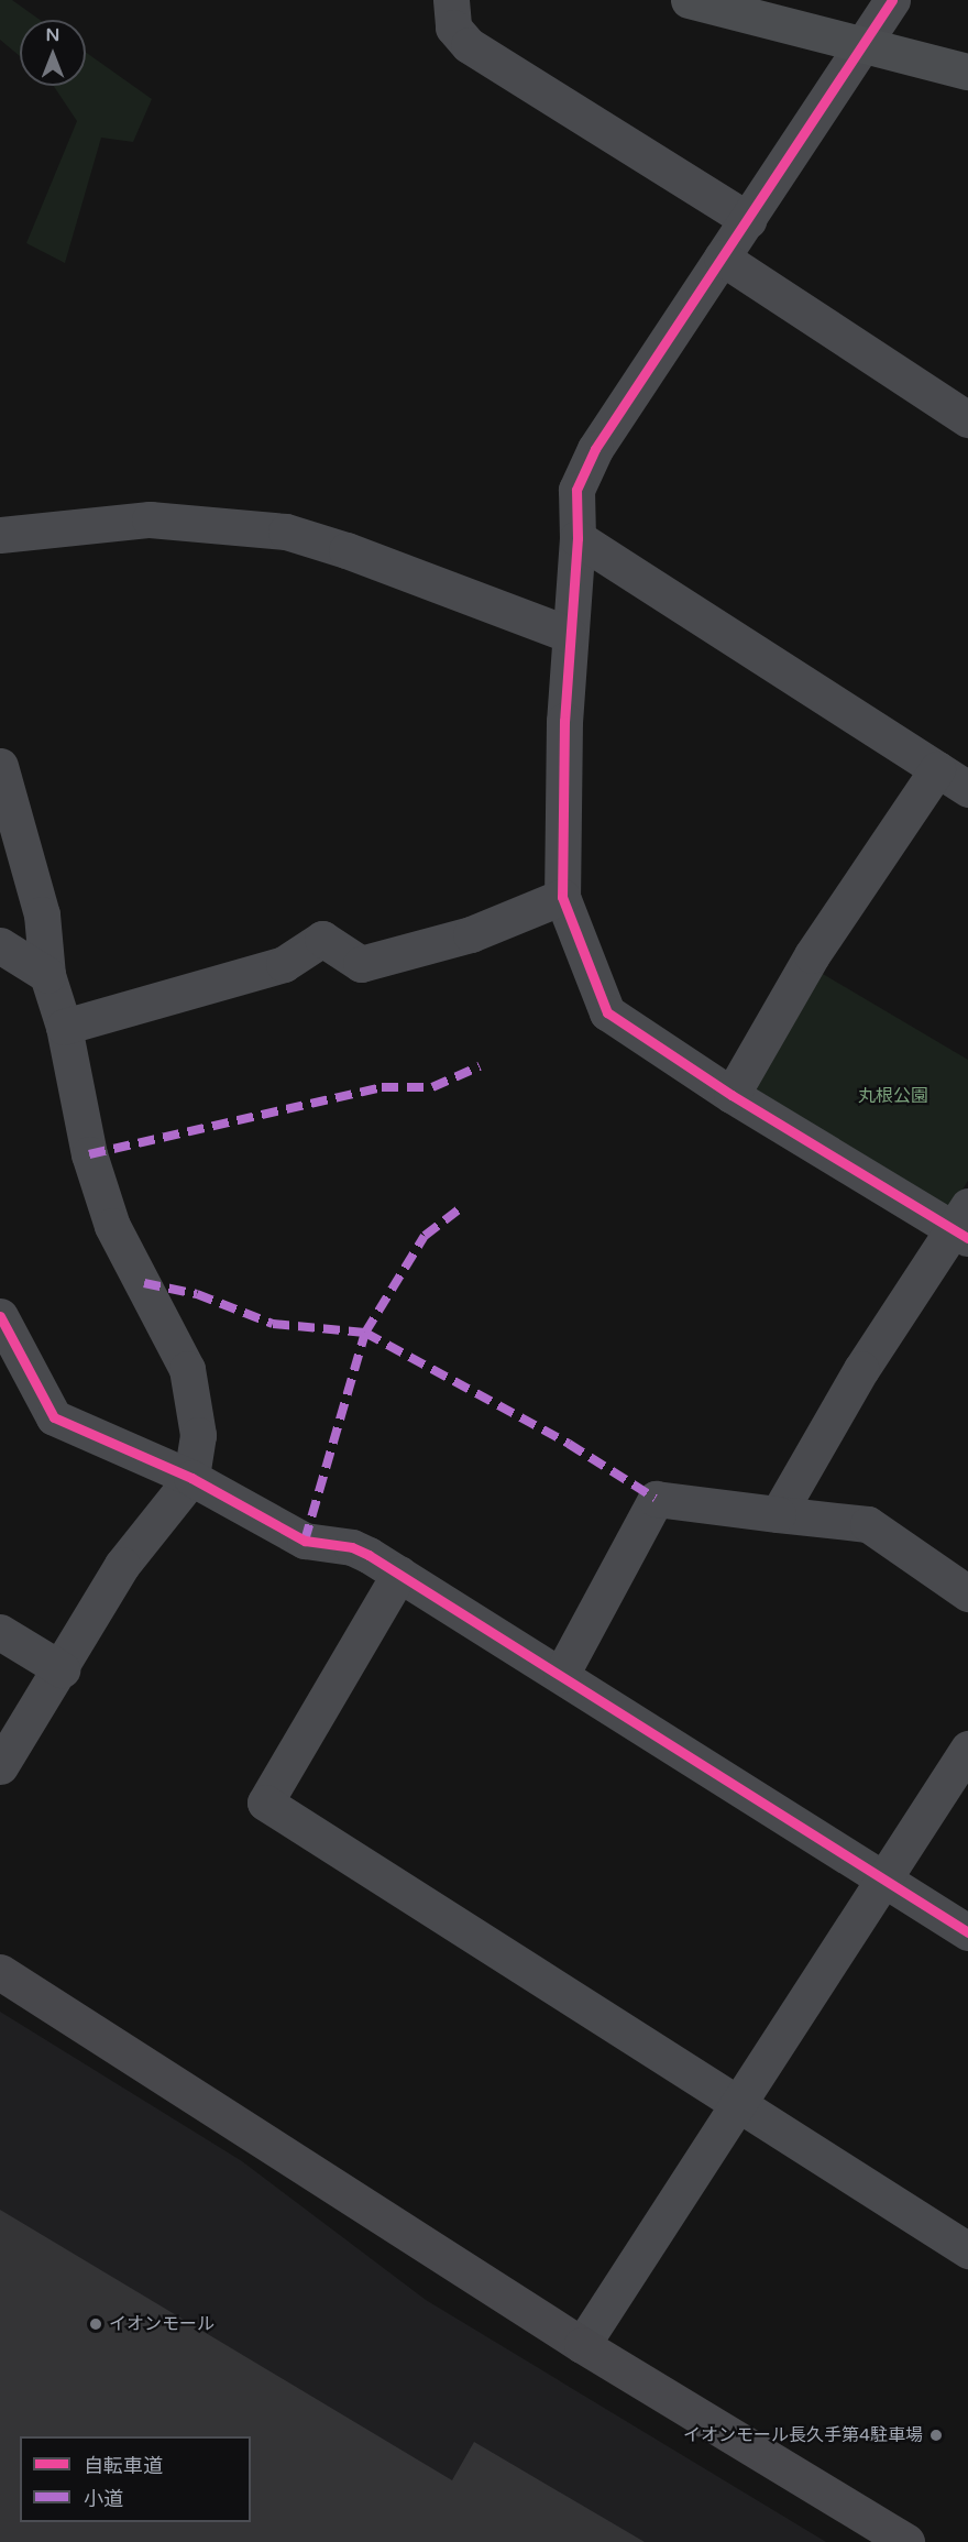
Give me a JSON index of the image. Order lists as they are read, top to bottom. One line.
{"parks":["丸根公園"],"places":["イオンモール","イオンモール長久手第4駐車場"],"legend":["自転車道","小道"],"north":"top"}
